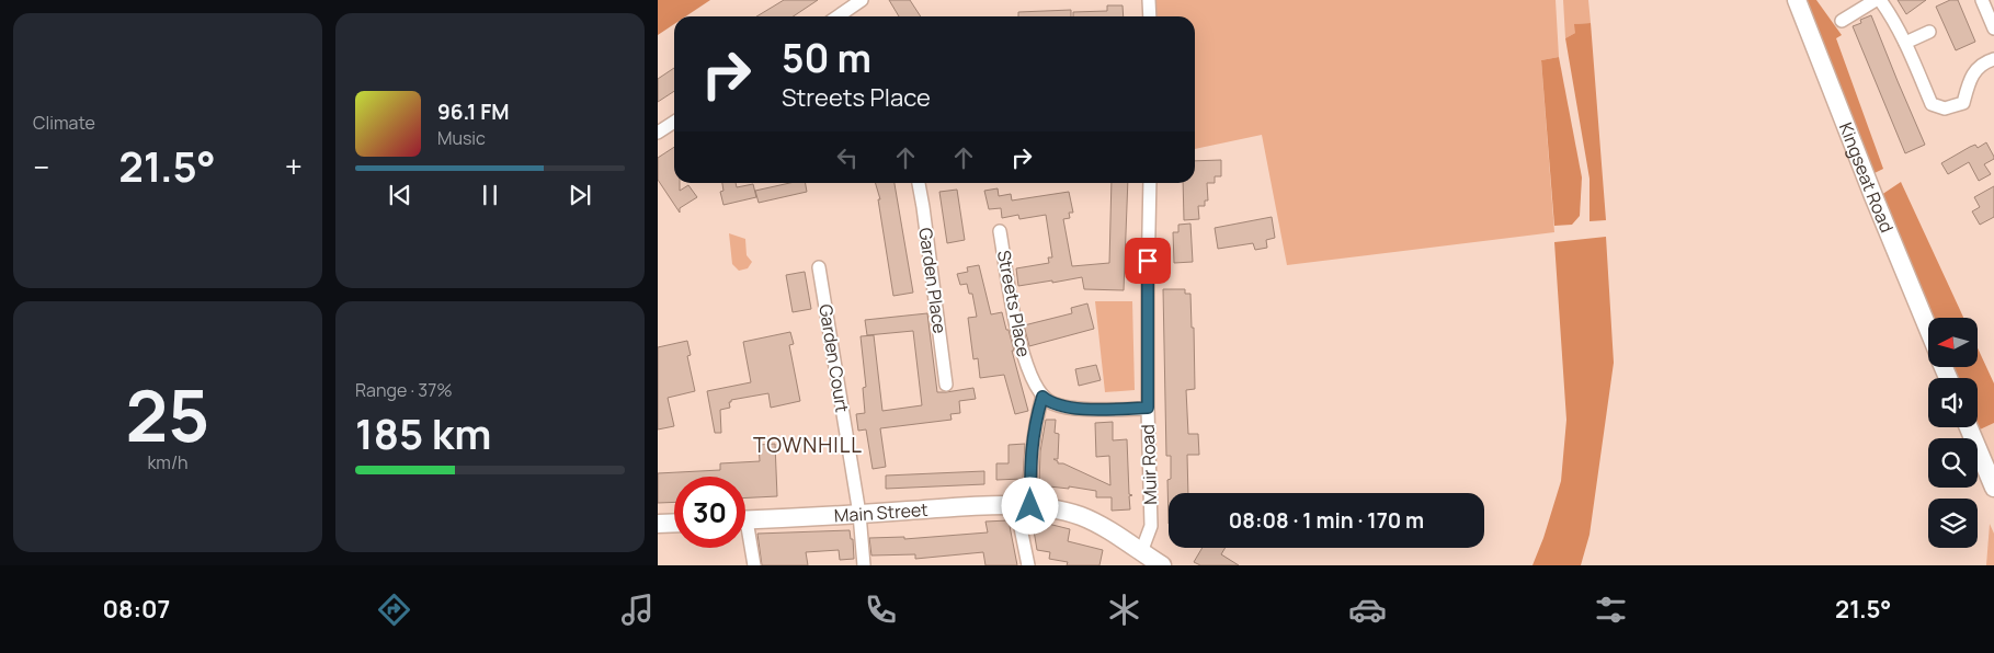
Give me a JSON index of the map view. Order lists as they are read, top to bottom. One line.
{"streets":{"street":["Kingseat Road","Garden Place","Streets Place","Garden Court","Muir Road","Main Street"]},"crossings":[["Garden Court","Main Street"],["Muir Road","Main Street"]],"districts":["TOWNHILL"],"north":"left","page":{"tile":["Climate",["25","km/h"],["Range · 37%","185 km"]],"turn":["50 m","Streets Place"],"song":["96.1 FM","Music"],"heat":["−","21.5°","+"],"limit":"30","trip":"08:08 · 1 min · 170 m","tabs":["08:07","21.5°"]}}
